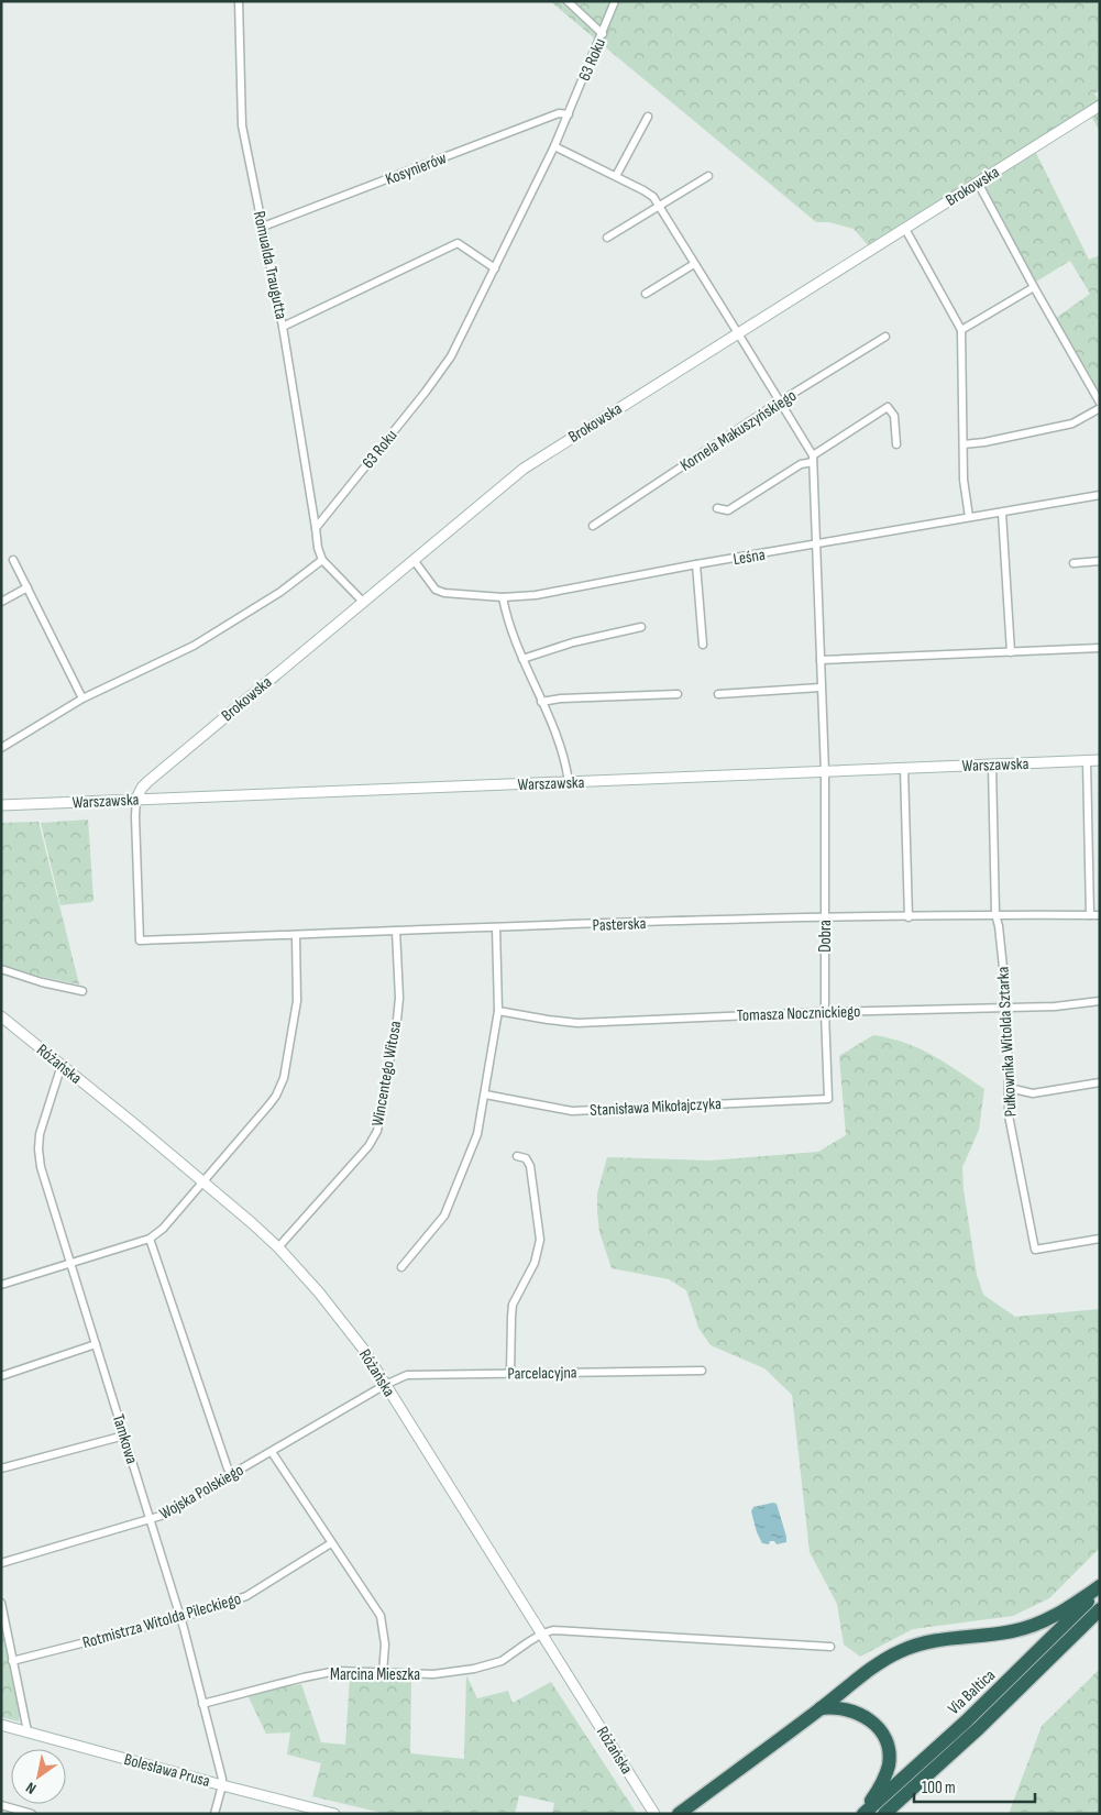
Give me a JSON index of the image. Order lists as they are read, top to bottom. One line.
{"streets":{"highway":["Via Baltica"],"street":["63 Roku","Kosynierów","Brokowska","Romualda Traugutta","Kornela Makuszyńskiego","Leśna","Warszawska","Pasterska","Dobra","Tomasza Nocznickiego","Pułkownika Witolda Sztarka","Różańska","Wincentego Witosa","Stanisława Mikołajczyka","Parcelacyjna","Tamkowa","Wojska Polskiego","Rotmistrza Witolda Pileckiego","Marcina Mieszka","Bolesława Prusa"]},"crossings":[["63 Roku","Kosynierów"],["63 Roku","Romualda Traugutta"],["Kosynierów","Romualda Traugutta"],["Brokowska","Leśna"],["Brokowska","Warszawska"],["Brokowska","Pasterska"],["Leśna","Dobra"],["Warszawska","Pasterska"],["Warszawska","Dobra"],["Warszawska","Pułkownika Witolda Sztarka"],["Pasterska","Dobra"],["Pasterska","Pułkownika Witolda Sztarka"],["Pasterska","Wincentego Witosa"],["Dobra","Tomasza Nocznickiego"],["Dobra","Stanisława Mikołajczyka"],["Tomasza Nocznickiego","Pułkownika Witolda Sztarka"],["Różańska","Wincentego Witosa"],["Różańska","Parcelacyjna"],["Różańska","Tamkowa"],["Różańska","Wojska Polskiego"],["Różańska","Marcina Mieszka"],["Parcelacyjna","Wojska Polskiego"],["Tamkowa","Wojska Polskiego"],["Tamkowa","Rotmistrza Witolda Pileckiego"],["Tamkowa","Marcina Mieszka"],["Tamkowa","Bolesława Prusa"]],"scale_bar":"100 m","north":"bottom left"}
